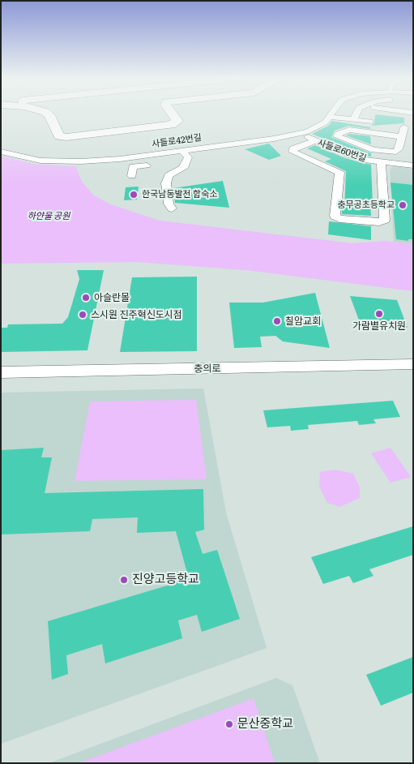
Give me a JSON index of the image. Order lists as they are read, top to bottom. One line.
{"streets":{"street":["사들로42번길","사들로60번길","충의로"]},"parks":["하얀울 공원"],"places":["한국남동발전 합숙소","충무공초등학교","아슬란몰","가람별유치원","스시원 진주혁신도시점","칠암교회","진양고등학교","문산중학교"]}
